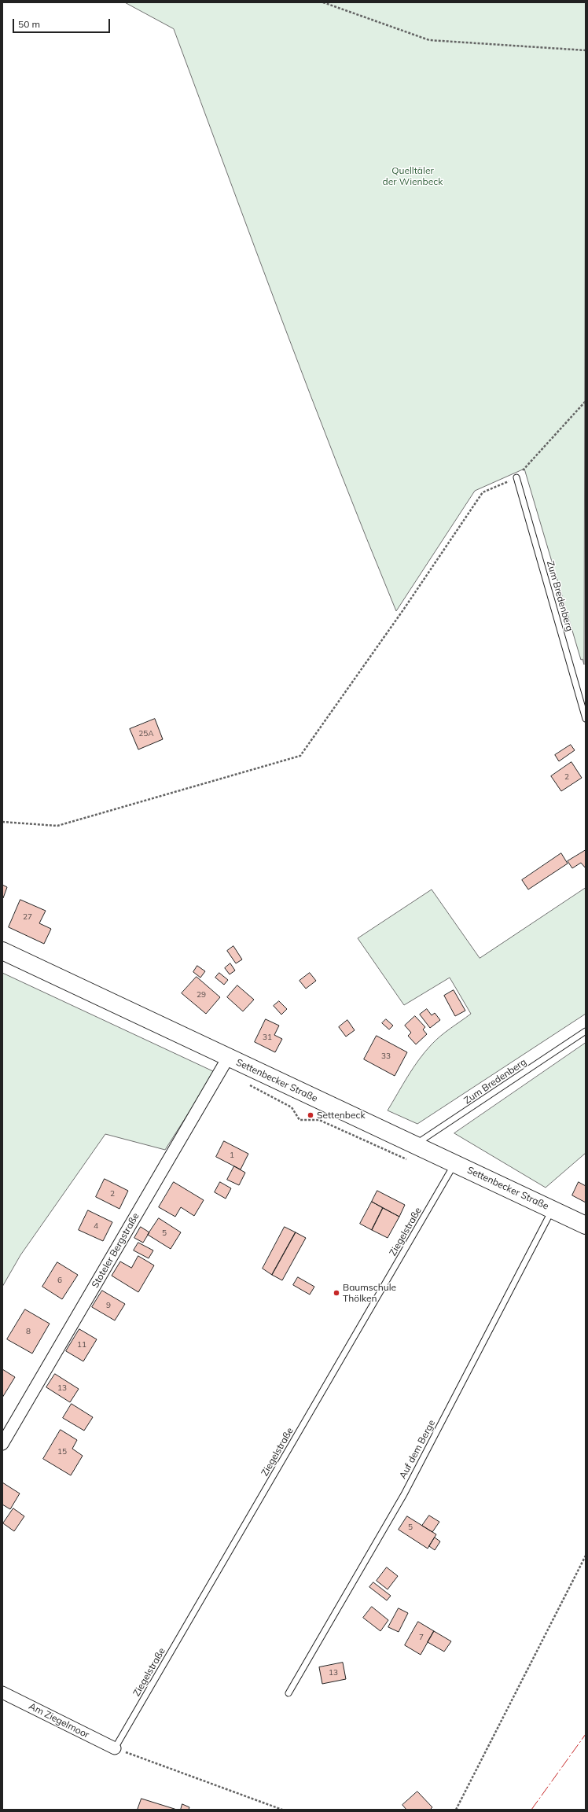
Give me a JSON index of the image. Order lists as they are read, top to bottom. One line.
{"streets":{"main road":["Settenbecker Straße"],"street":["Stoteler Bergstraße","Am Ziegelmoor"],"lane":["Zum Bredenberg","Ziegelstraße","Auf dem Berge"]},"crossings":[["Zum Bredenberg","Settenbecker Straße"],["Settenbecker Straße","Ziegelstraße"],["Settenbecker Straße","Stoteler Bergstraße"],["Settenbecker Straße","Auf dem Berge"],["Ziegelstraße","Am Ziegelmoor"]],"parks":["Quelltäler der Wienbeck"],"places":["Settenbeck","Baumschule Thölken"],"house_numbers":["25A","2","27","29","31","33","1","2","4","5","6","9","8","11","13","15","5","7","13"],"scale_bar":"50 m"}
